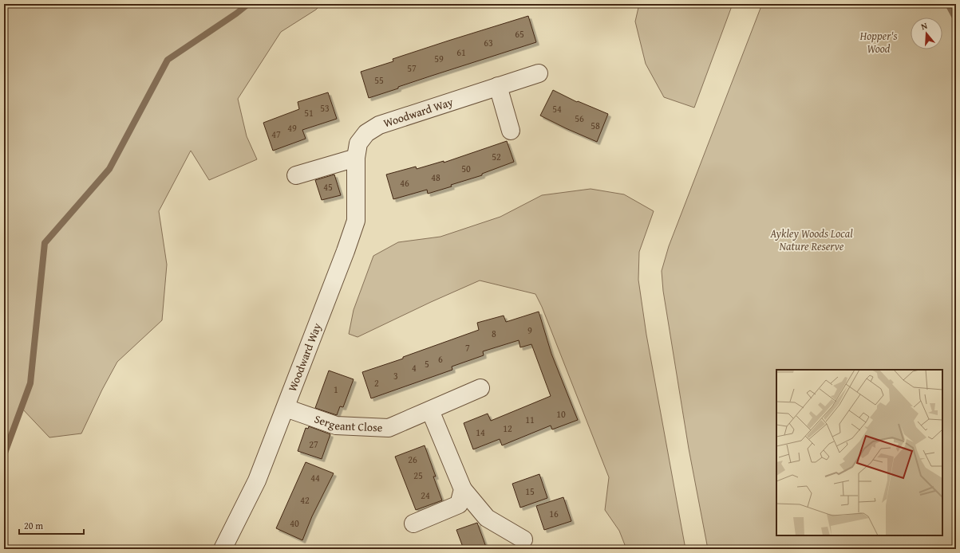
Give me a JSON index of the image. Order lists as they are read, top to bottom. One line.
{"streets":{"street":["Woodward Way","Sergeant Close"]},"crossings":[["Woodward Way","Sergeant Close"]],"parks":["Hopper's Wood","Aykley Woods Local Nature Reserve"],"house_numbers":["65","63","61","59","57","55","53","54","51","56","58","49","47","52","50","48","46","45","9","8","7","6","5","4","3","2","1","10","11","12","14","27","26","25","44","15","24","42","16","40"],"scale_bar":"20 m","north":"top"}
